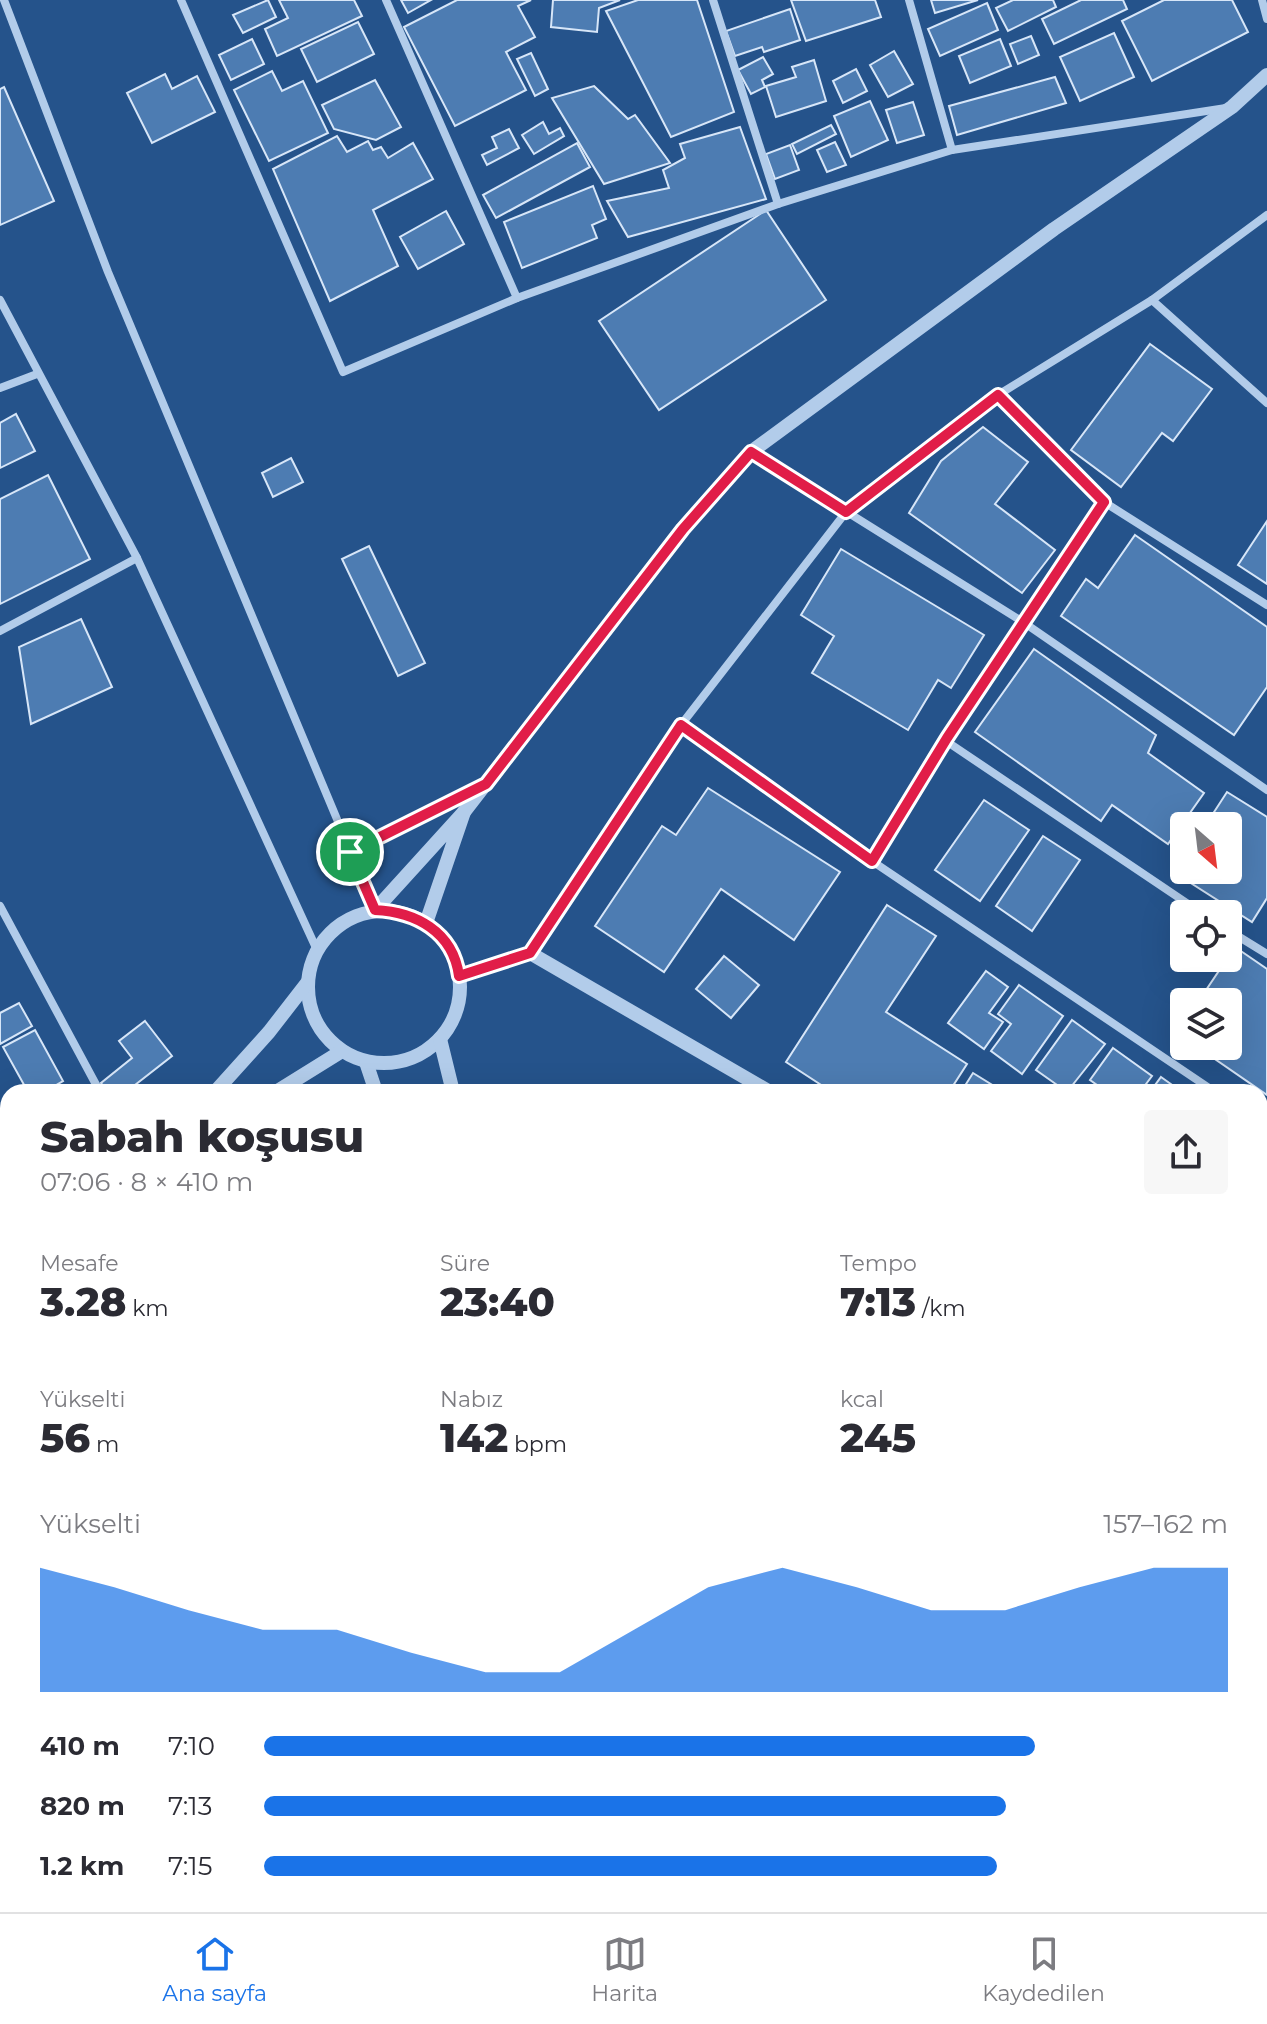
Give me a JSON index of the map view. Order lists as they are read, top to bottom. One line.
{"north":"bottom right","page":{"heading":["Sabah koşusu","07:06 · 8 × 410 m"],"stats":[["Mesafe","3.28 km"],["Süre","23:40"],["Tempo","7:13 /km"],["Yükselti","56 m"],["Nabız","142 bpm"],["kcal","245"]],"chart":["Yükselti","157–162 m"],"list":[{"name":"410 m","note":"7:10"},{"name":"820 m","note":"7:13"},{"name":"1.2 km","note":"7:15"}],"tabs":["Ana sayfa","Harita","Kaydedilen"]}}
